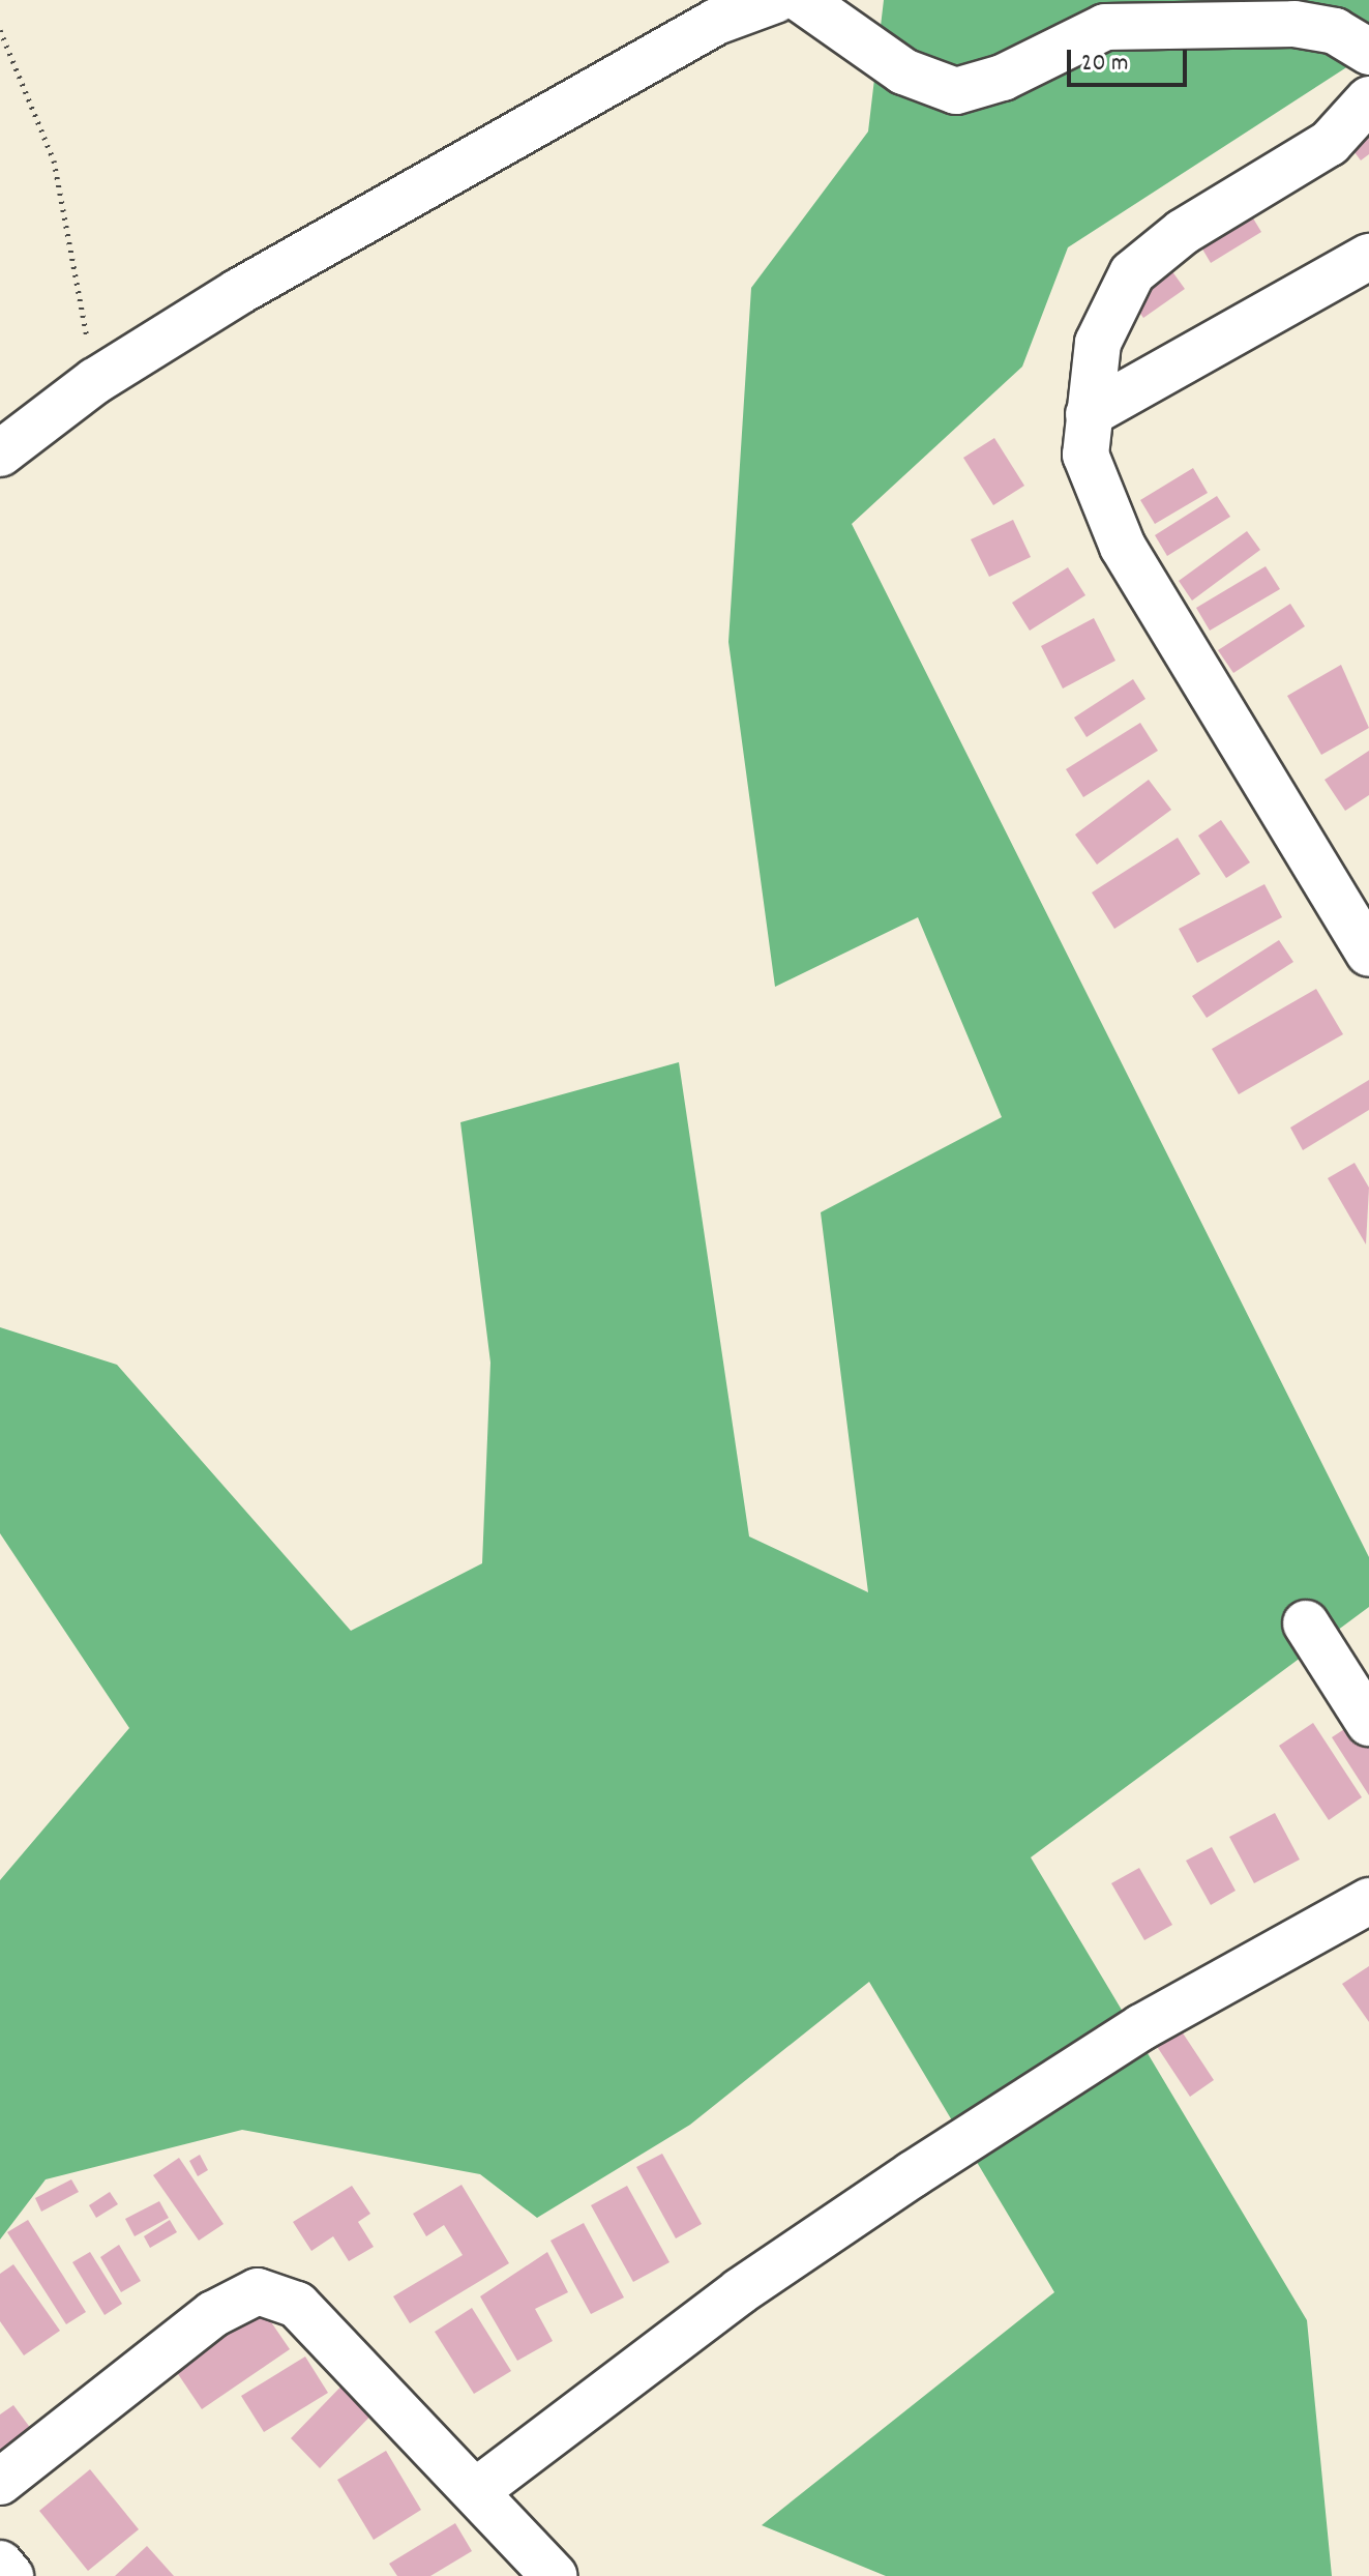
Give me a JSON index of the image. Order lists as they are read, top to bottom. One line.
{"scale_bar":"20 m"}
